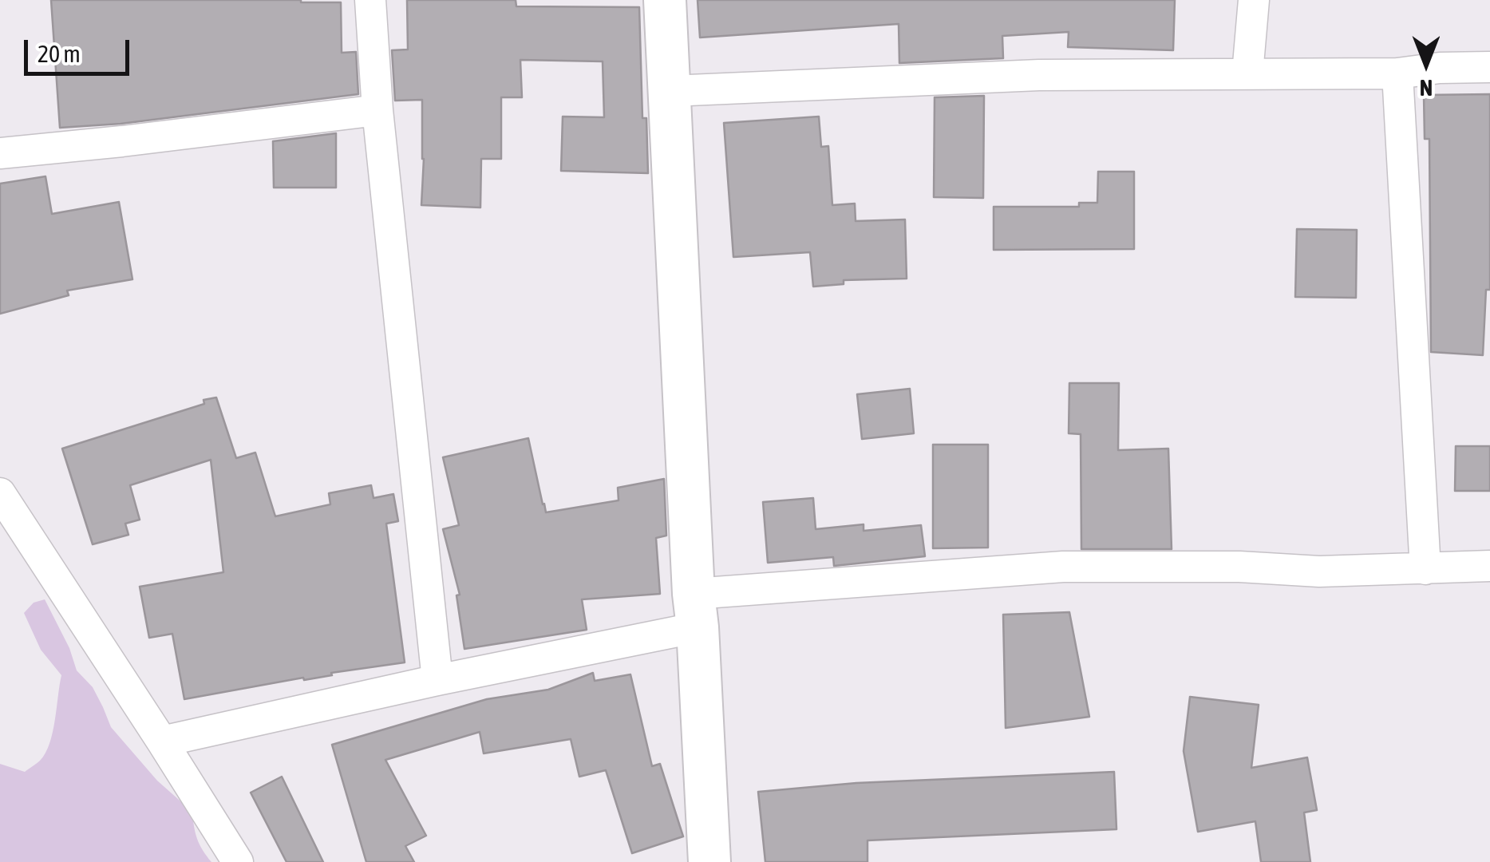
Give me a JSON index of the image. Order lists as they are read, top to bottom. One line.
{"scale_bar":"20 m","north":"bottom"}
